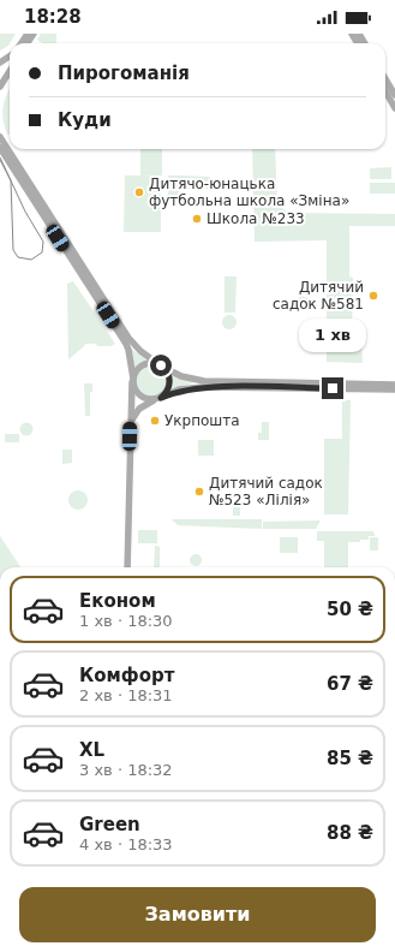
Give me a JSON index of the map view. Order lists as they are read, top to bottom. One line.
{"places":["Дитячо-юнацька футбольна школа «Зміна»","Школа №233","Дитячий садок №581","Укрпошта","Дитячий садок №523 «Лілія»"],"page":{"status":"18:28","banner":["Пирогоманія","Куди"],"bubble":"1 хв","list":[{"name":"Економ","note":"1 хв · 18:30","value":"50 ₴"},{"name":"Комфорт","note":"2 хв · 18:31","value":"67 ₴"},{"name":"XL","note":"3 хв · 18:32","value":"85 ₴"},{"name":"Green","note":"4 хв · 18:33","value":"88 ₴"}],"buttons":"Замовити"}}
